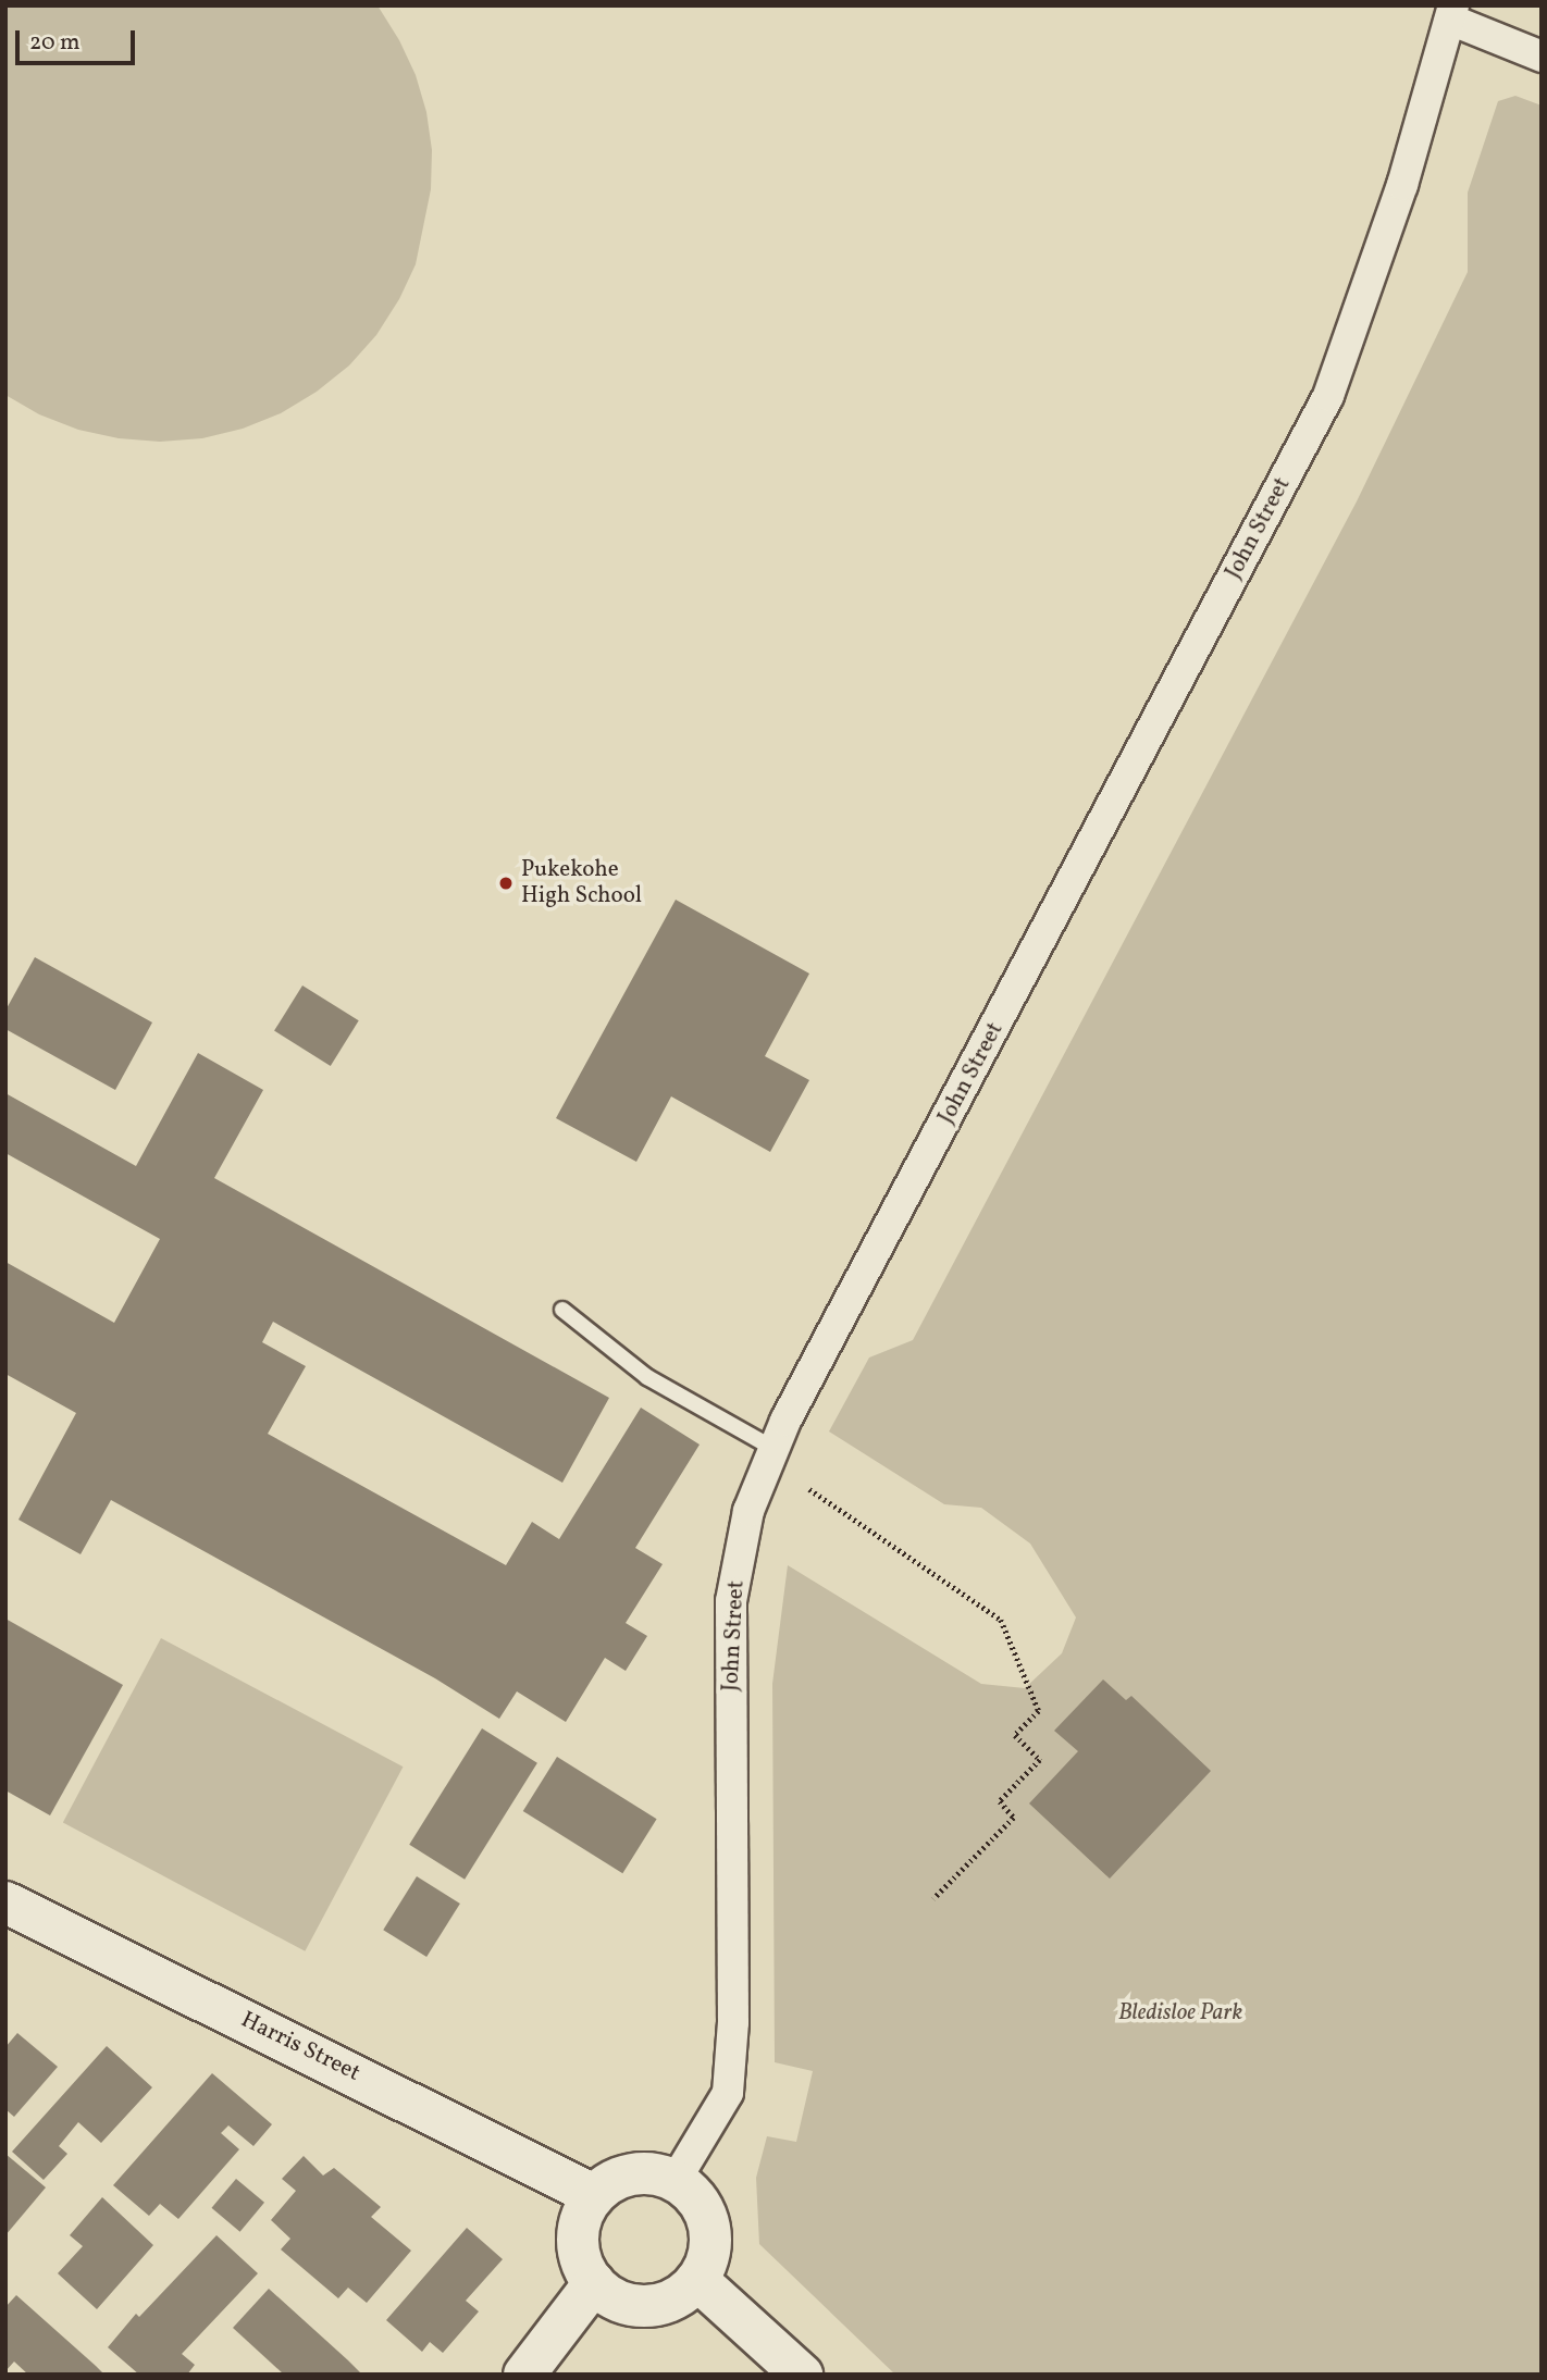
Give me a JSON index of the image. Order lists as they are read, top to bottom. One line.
{"streets":{"street":["John Street","Harris Street"]},"crossings":[["John Street","Harris Street"]],"parks":["Bledisloe Park"],"places":["Pukekohe High School"],"scale_bar":"20 m"}
